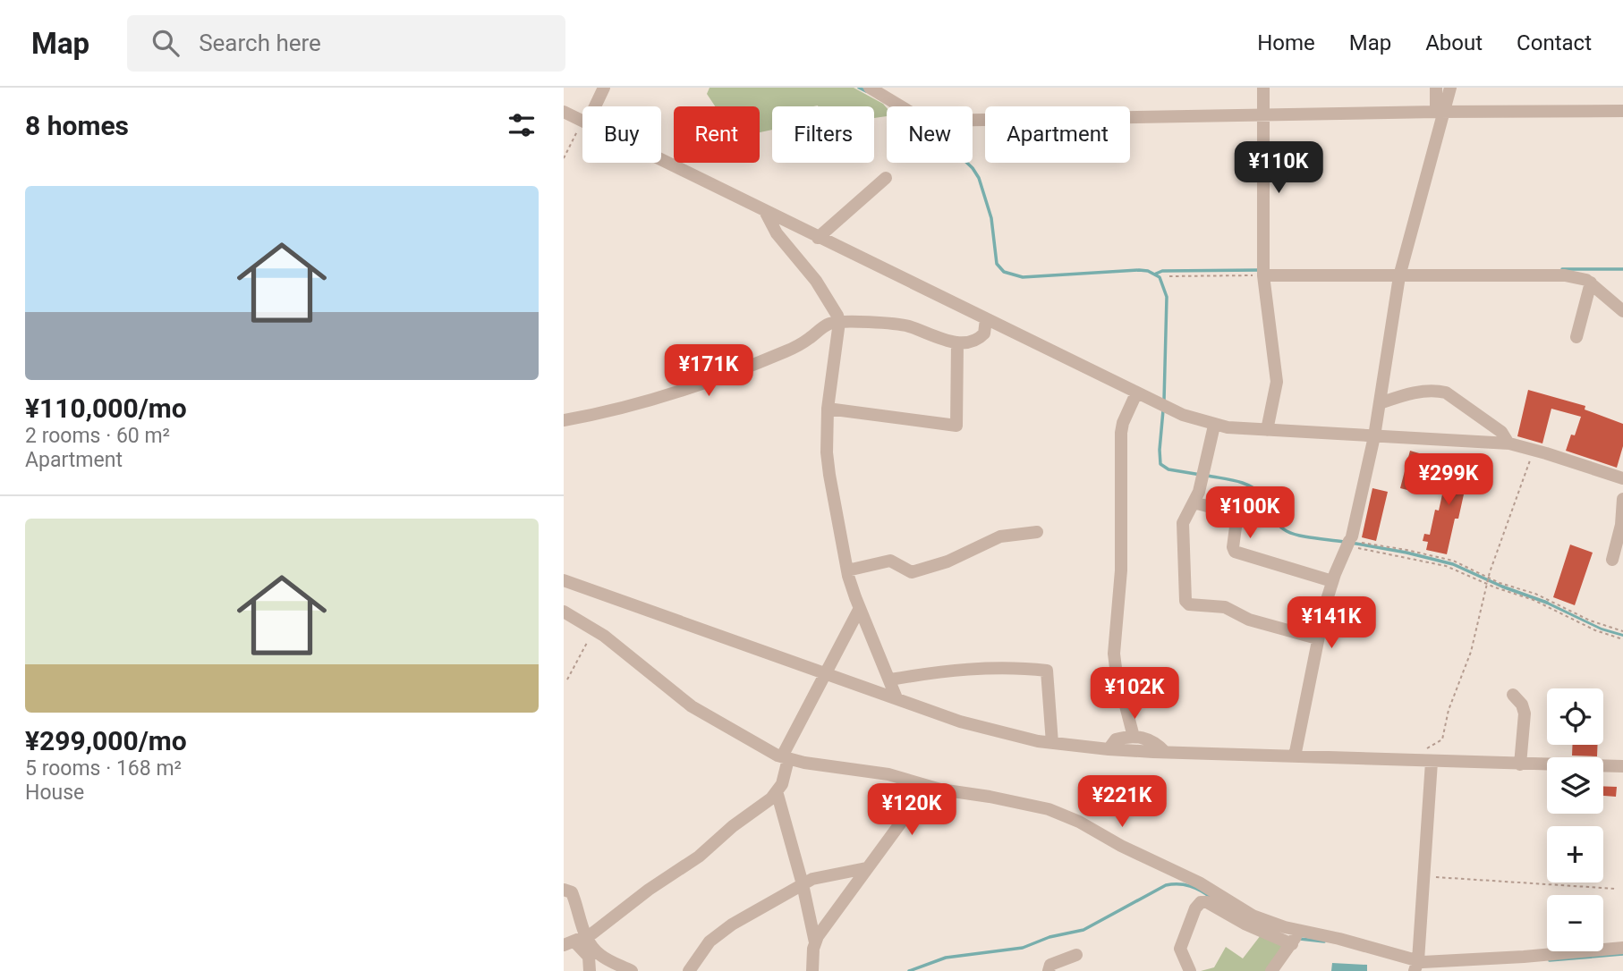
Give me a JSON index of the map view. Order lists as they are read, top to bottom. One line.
{"page":{"header":"Map","search":"Search here","nav":["Home","Map","About","Contact"],"heading":"8 homes","chip":["Buy","Rent","Filters","New","Apartment"],"price":["¥110K","¥171K","¥299K","¥100K","¥141K","¥102K","¥221K","¥120K"],"list":[{"name":"¥110,000/mo","note":"2 rooms · 60 m² · Apartment"},{"name":"¥299,000/mo","note":"5 rooms · 168 m² · House"}],"map_buttons":["+","−"]}}
